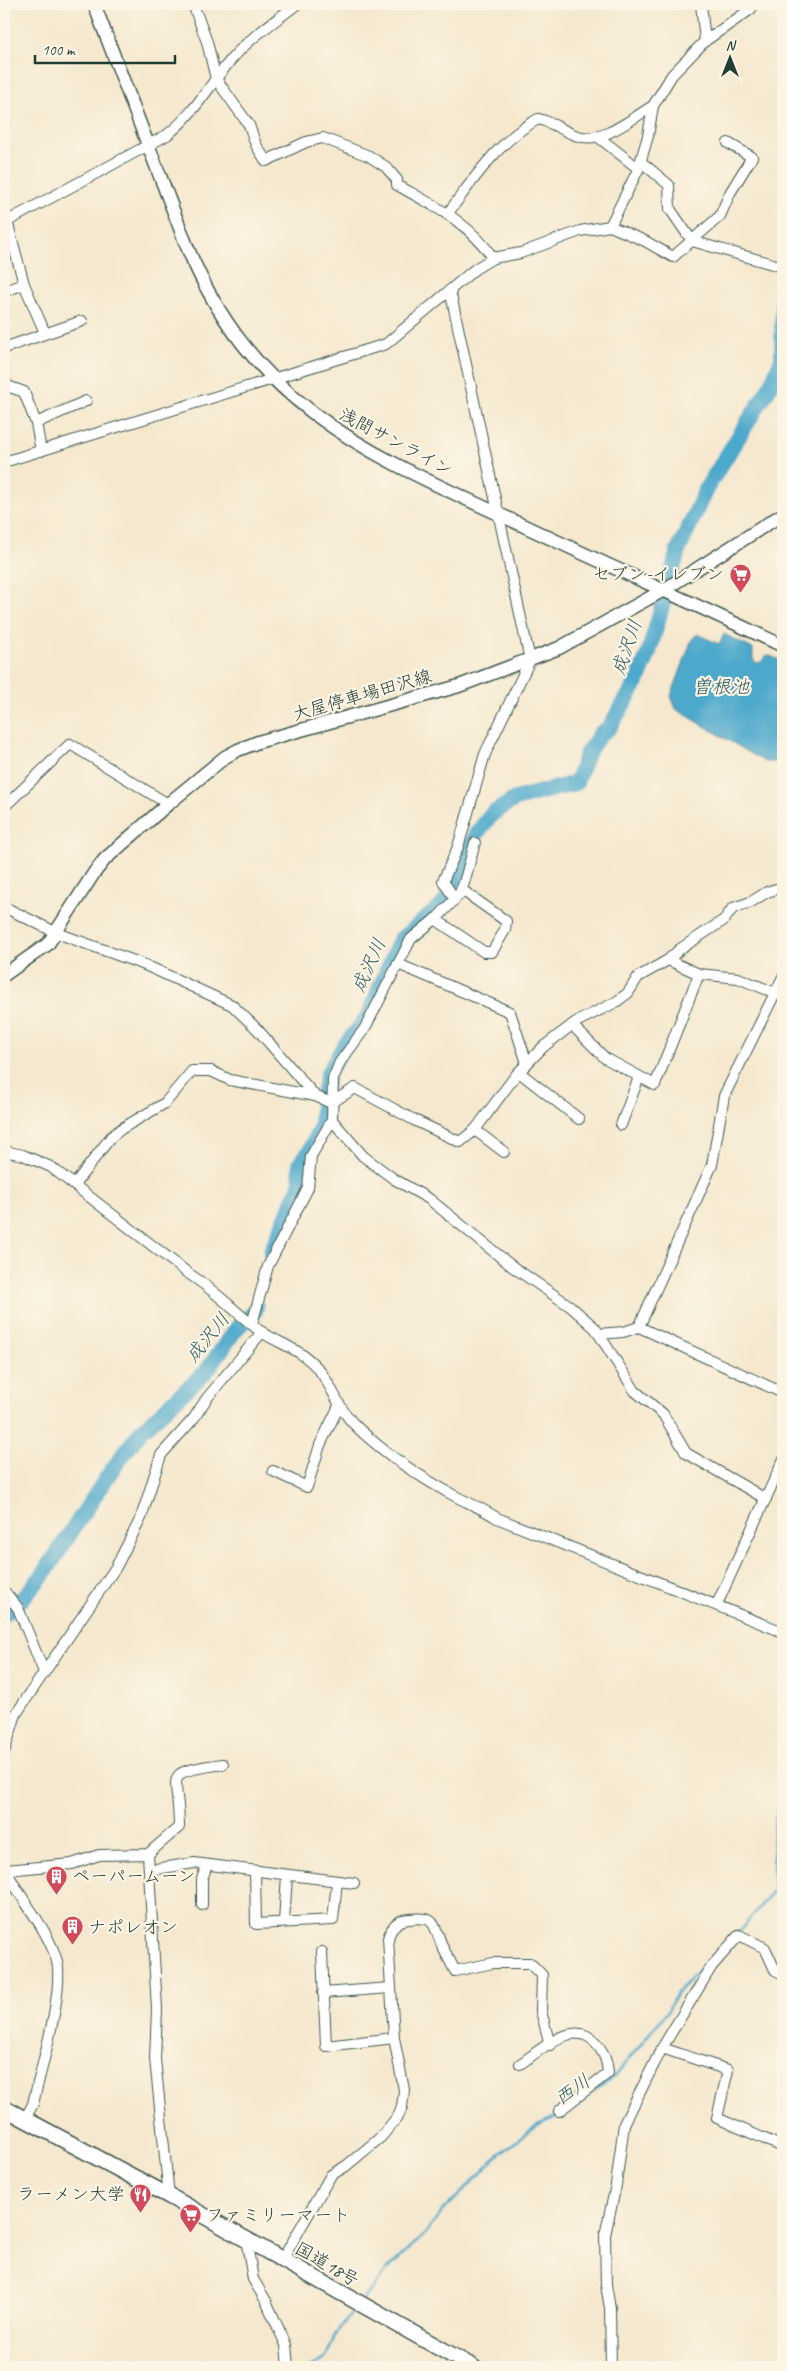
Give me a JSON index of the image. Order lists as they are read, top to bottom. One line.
{"streets":{"highway":["国道18号"],"main road":["浅間サンライン","大屋停車場田沢線"]},"crossings":[["浅間サンライン","大屋停車場田沢線"]],"water":["成沢川","曽根池","西川"],"places":{"supermarket":["セブン-イレブン","ファミリーマート"],"building":["ペーパームーン","ナポレオン"],"restaurant":["ラーメン大学"]},"scale_bar":"100 m","north":"top"}
